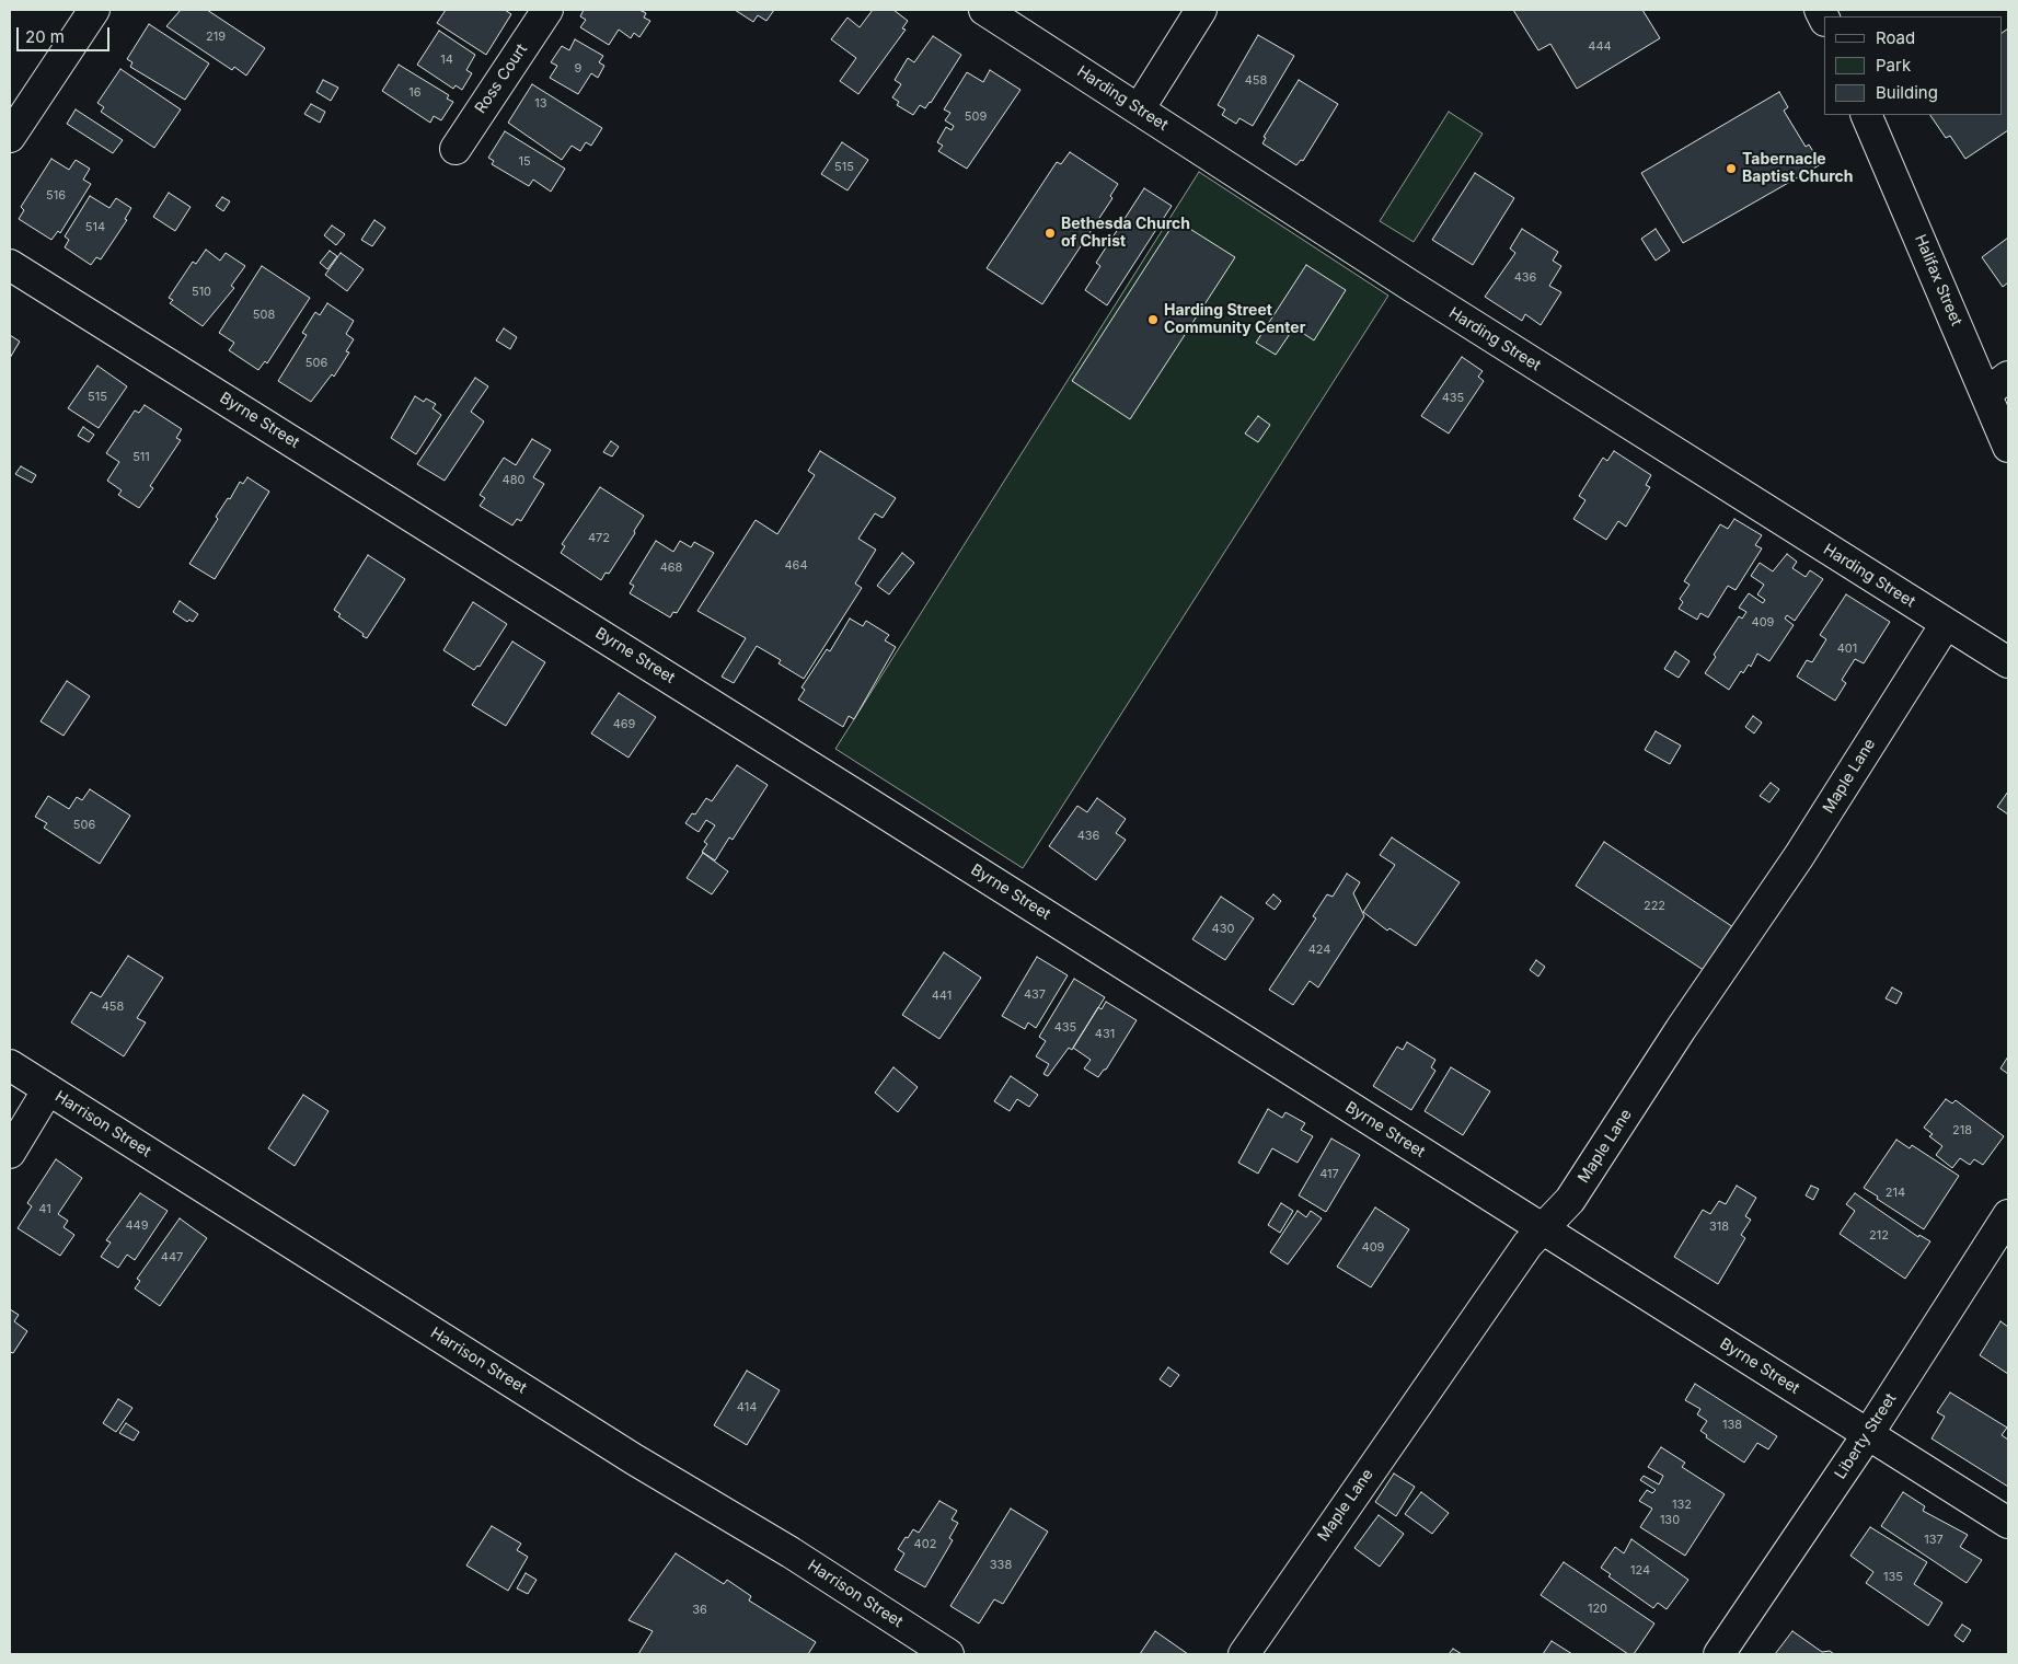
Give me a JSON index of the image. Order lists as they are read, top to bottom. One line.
{"streets":{"street":["Ross Court","Harding Street","Halifax Street","Byrne Street","Maple Lane","Harrison Street","Liberty Street"]},"crossings":[["Harding Street","Maple Lane"],["Byrne Street","Maple Lane"],["Byrne Street","Liberty Street"]],"places":["Tabernacle Baptist Church","Bethesda Church of Christ","Harding Street Community Center"],"house_numbers":["219","444","14","9","458","16","13","509","15","515","516","514","436","510","508","506","515","435","511","480","472","464","468","409","401","469","506","436","222","430","424","437","441","458","435","431","218","417","214","41","449","318","212","409","447","414","138","132","130","137","402","338","124","135","120","36"],"legend":["Road","Park","Building"],"scale_bar":"20 m"}
